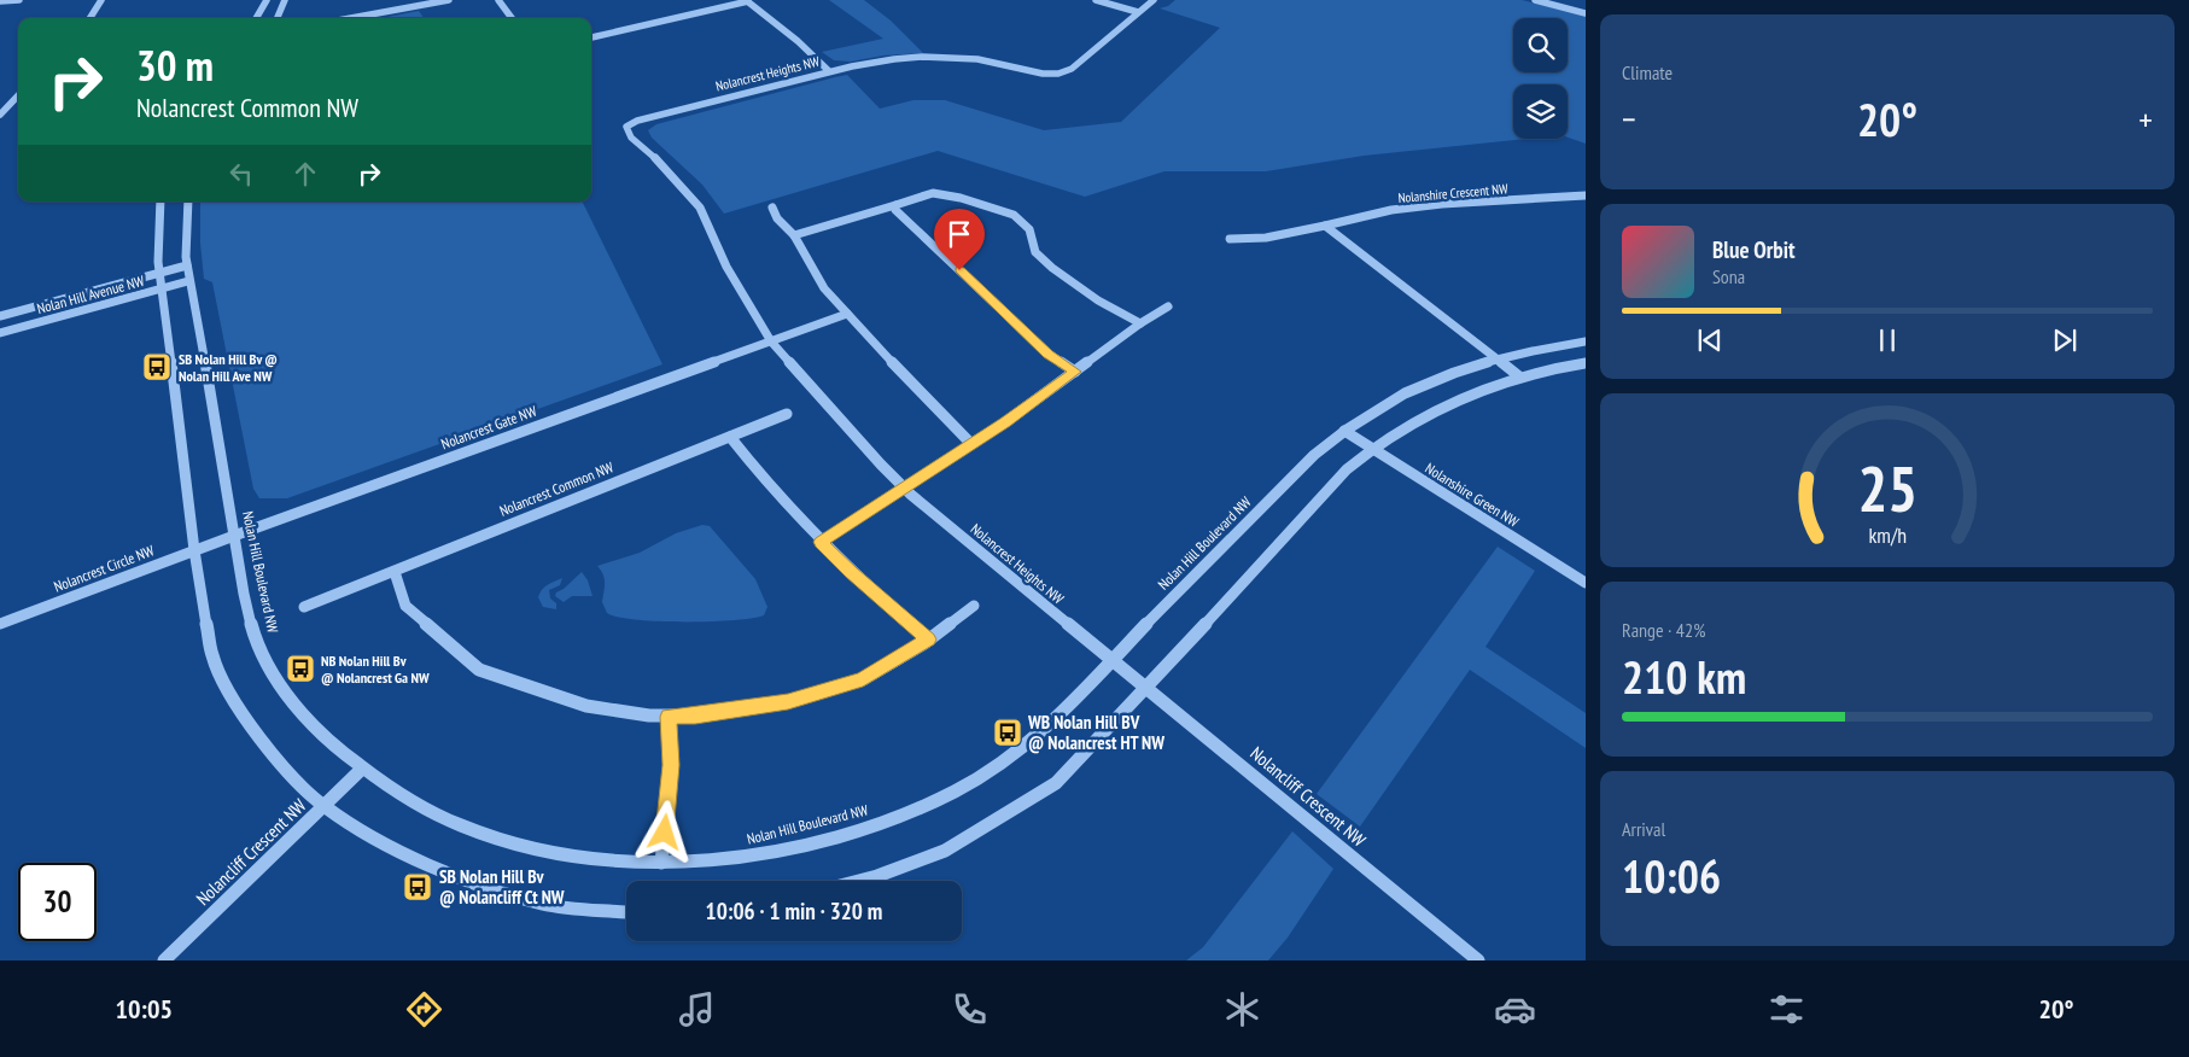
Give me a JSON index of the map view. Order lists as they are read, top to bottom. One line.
{"streets":{"street":["Nolancrest Heights NW","Nolanshire Crescent NW","Nolan Hill Avenue NW","Nolancrest Gate NW","Nolancrest Common NW","Nolanshire Green NW","Nolan Hill Boulevard NW","Nolancrest Circle NW","Nolancliff Crescent NW"]},"crossings":[["Nolancrest Heights NW","Nolancrest Gate NW"],["Nolancrest Heights NW","Nolan Hill Boulevard NW"],["Nolancrest Heights NW","Nolancliff Crescent NW"],["Nolan Hill Avenue NW","Nolan Hill Boulevard NW"],["Nolancrest Gate NW","Nolan Hill Boulevard NW"],["Nolancrest Gate NW","Nolancrest Circle NW"],["Nolanshire Green NW","Nolan Hill Boulevard NW"],["Nolan Hill Boulevard NW","Nolancliff Crescent NW"]],"places":{"bus stop":["SB Nolan Hill Bv @ Nolan Hill Ave NW","NB Nolan Hill Bv @ Nolancrest Ga NW","WB Nolan Hill BV @ Nolancrest HT NW","SB Nolan Hill Bv @ Nolancliff Ct NW"]},"page":{"tile":["Climate",["Range · 42%","210 km"],["Arrival","10:06"]],"turn":["30 m","Nolancrest Common NW"],"heat":["−","20°","+"],"song":["Blue Orbit","Sona"],"limit":"30","trip":"10:06 · 1 min · 320 m","tabs":["10:05","20°"],"gauge":["25","km/h"]}}
